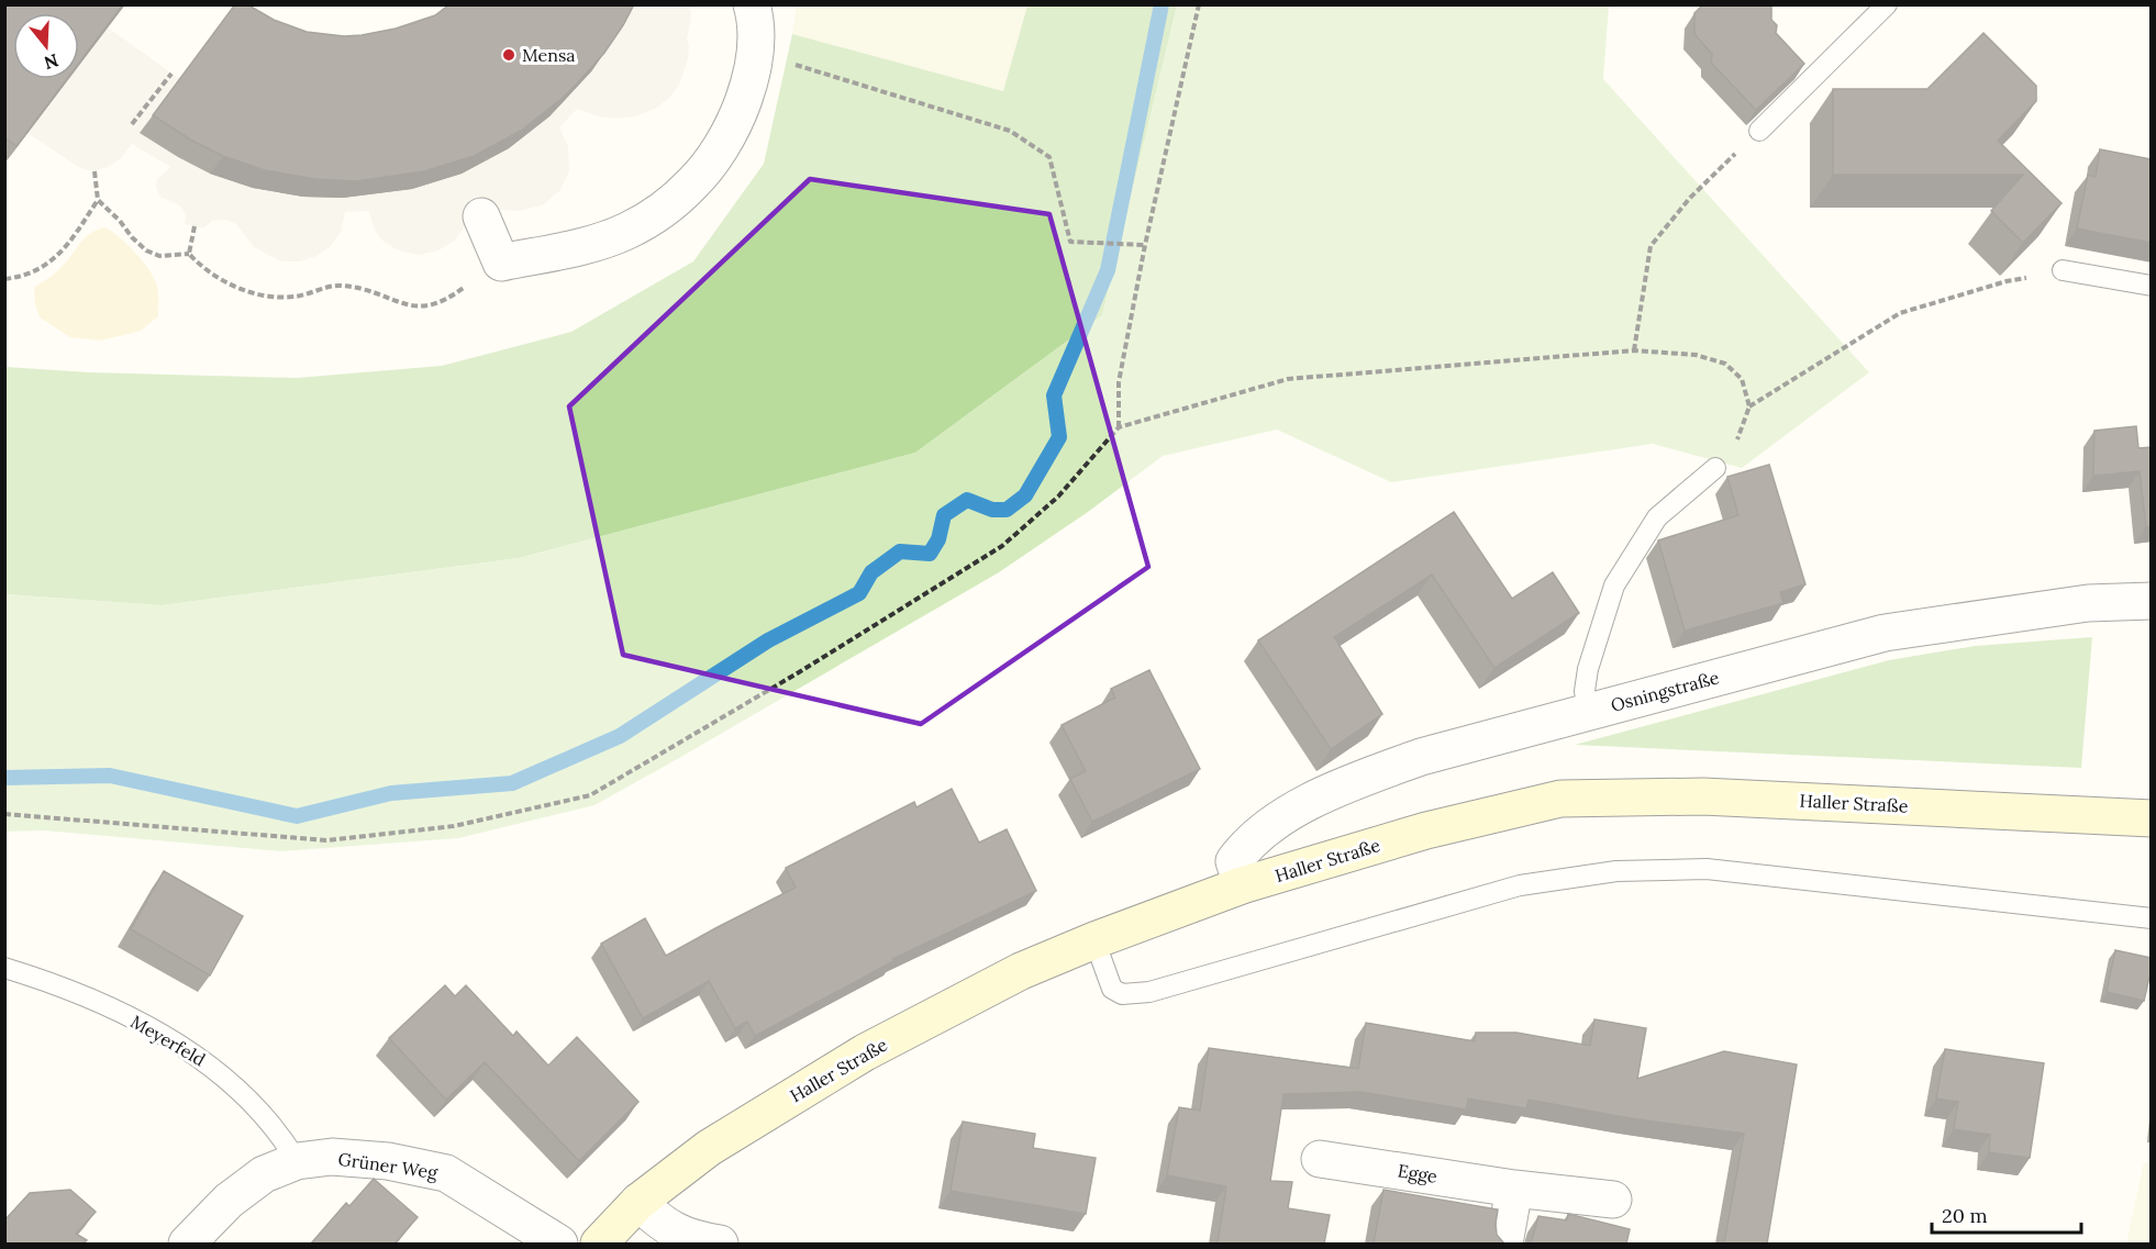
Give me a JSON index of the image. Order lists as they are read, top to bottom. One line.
{"streets":{"street":["Osningstraße","Haller Straße","Grüner Weg","Egge"],"lane":["Meyerfeld"]},"crossings":[["Osningstraße","Haller Straße"],["Meyerfeld","Grüner Weg"]],"places":["Mensa"],"scale_bar":"20 m","north":"bottom"}
